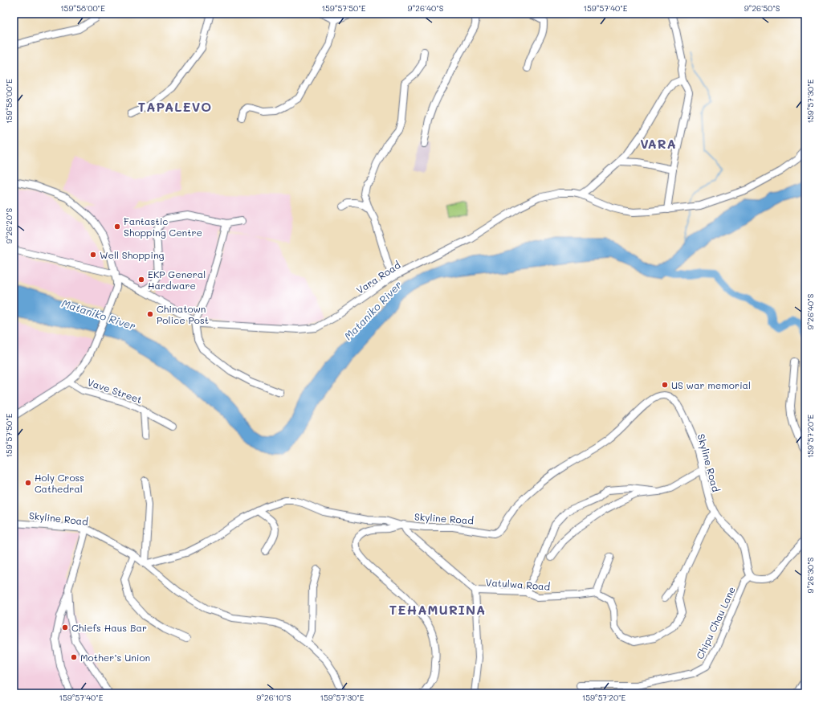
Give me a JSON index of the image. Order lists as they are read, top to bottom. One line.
{"streets":{"street":["Vara Road","Vave Street","Skyline Road","Vatulwa Road","Chipu Chau Lane"]},"crossings":[["Skyline Road","Chipu Chau Lane"]],"districts":["TAPALEVO","VARA","TEHAMURINA"],"water":["Mataniko River"],"places":["Fantastic Shopping Centre","Well Shopping","EKP General Hardware","Chinatown Police Post","US war memorial","Holy Cross Cathedral","Chiefs Haus Bar","Mother’s Union"],"coordinates":["159°58'00\"E","159°57'50\"E","9°26'40\"S","159°57'40\"E","9°26'50\"S","159°57'30\"E","9°26'20\"S","159°57'20\"E","9°26'30\"S","9°26'10\"S"]}
